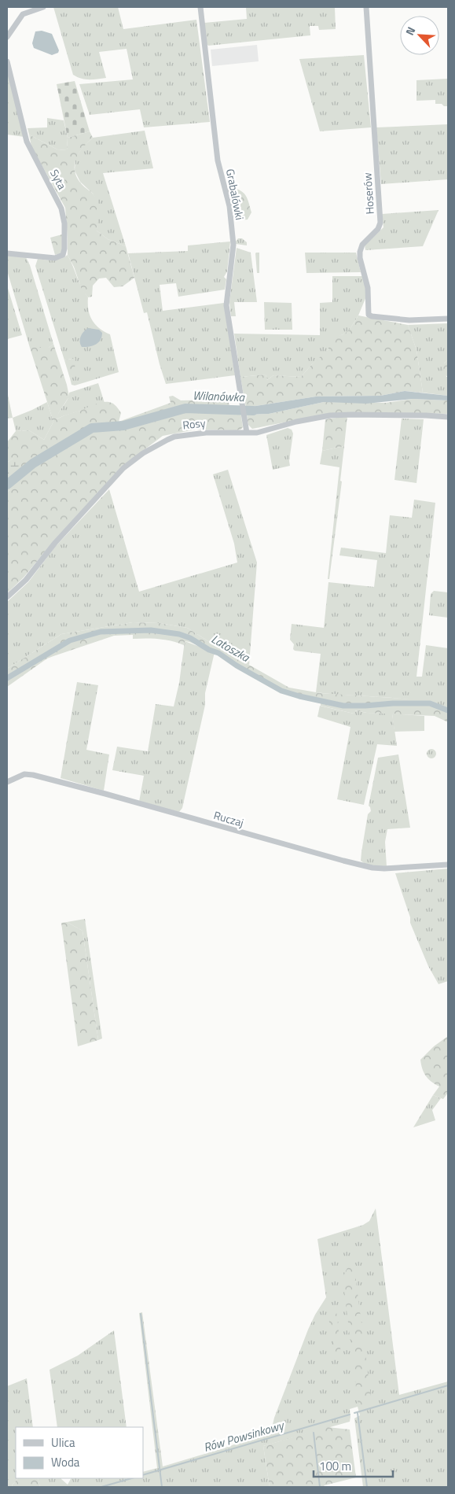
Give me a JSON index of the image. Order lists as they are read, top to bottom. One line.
{"streets":{"street":["Syta","Hoserów","Grabalówki","Rosy","Ruczaj"]},"crossings":[["Grabalówki","Rosy"]],"water":["Wilanówka","Latoszka","Rów Powsinkowy"],"legend":["Ulica","Woda"],"scale_bar":"100 m","north":"top left"}
